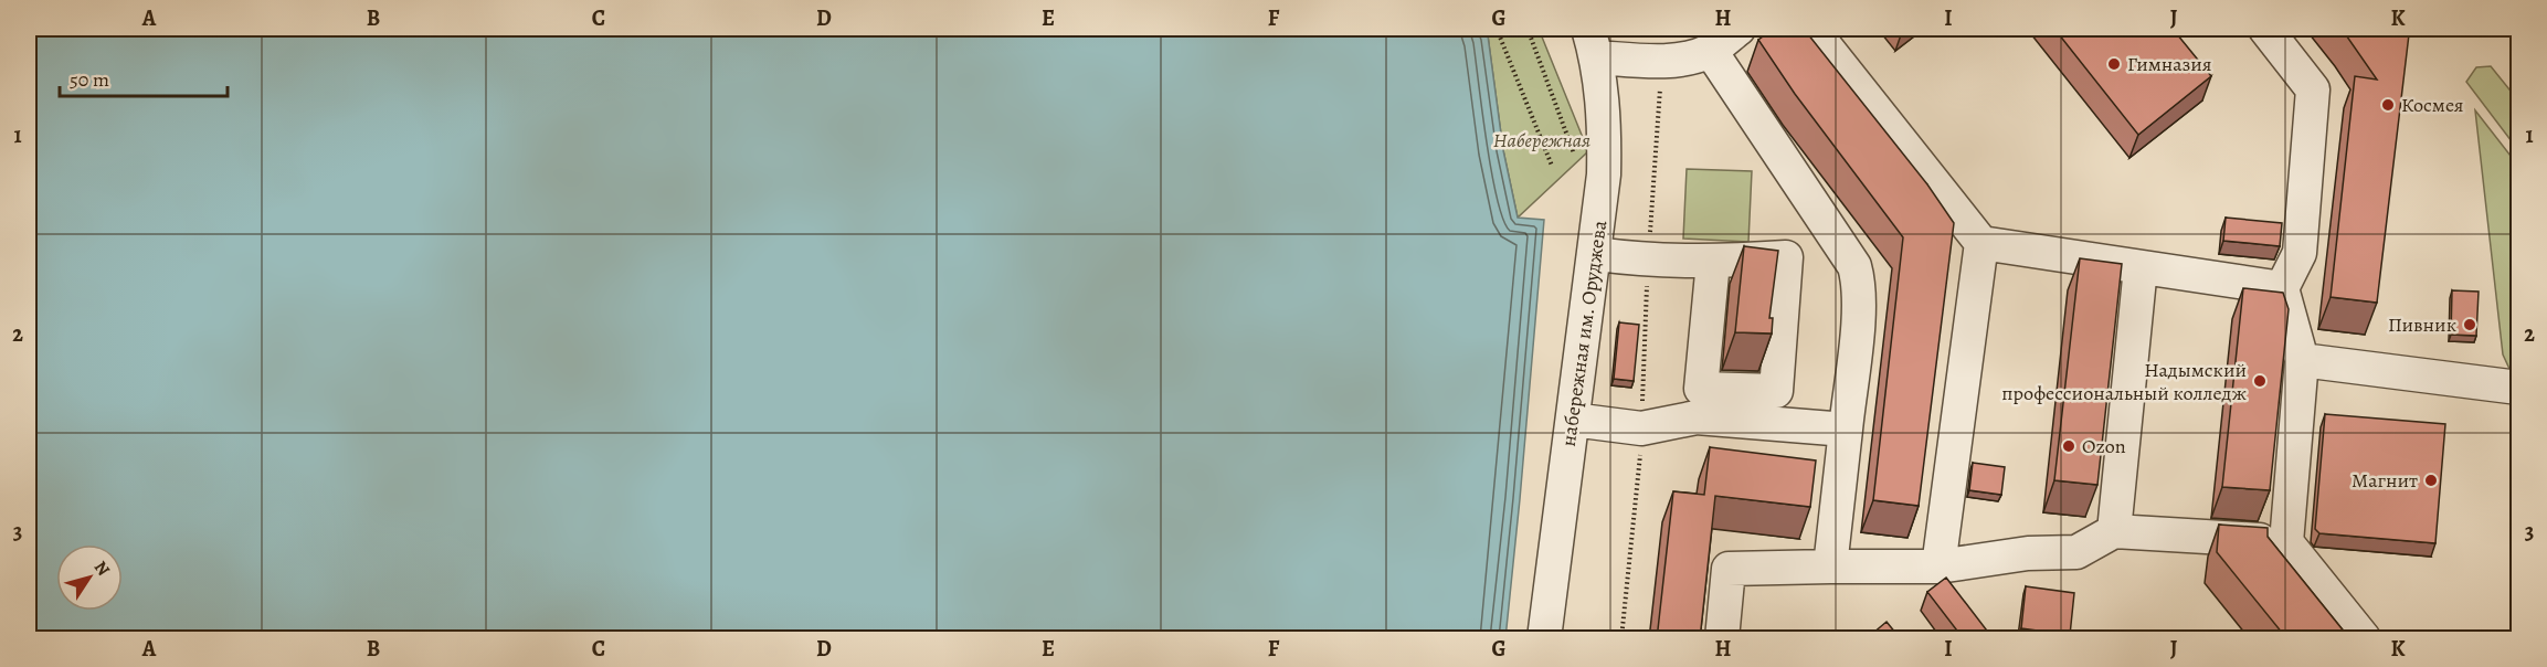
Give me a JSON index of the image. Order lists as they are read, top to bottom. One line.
{"streets":{"street":["набережная им. Оруджева"]},"parks":["Набережная"],"places":["Гимназия","Космея","Пивник","Надымский профессиональный колледж","Ozon","Магнит"],"scale_bar":"50 m","north":"top right","grid":{"columns":["A","B","C","D","E","F","G","H","I","J","K"],"rows":["1","2","3"]}}
